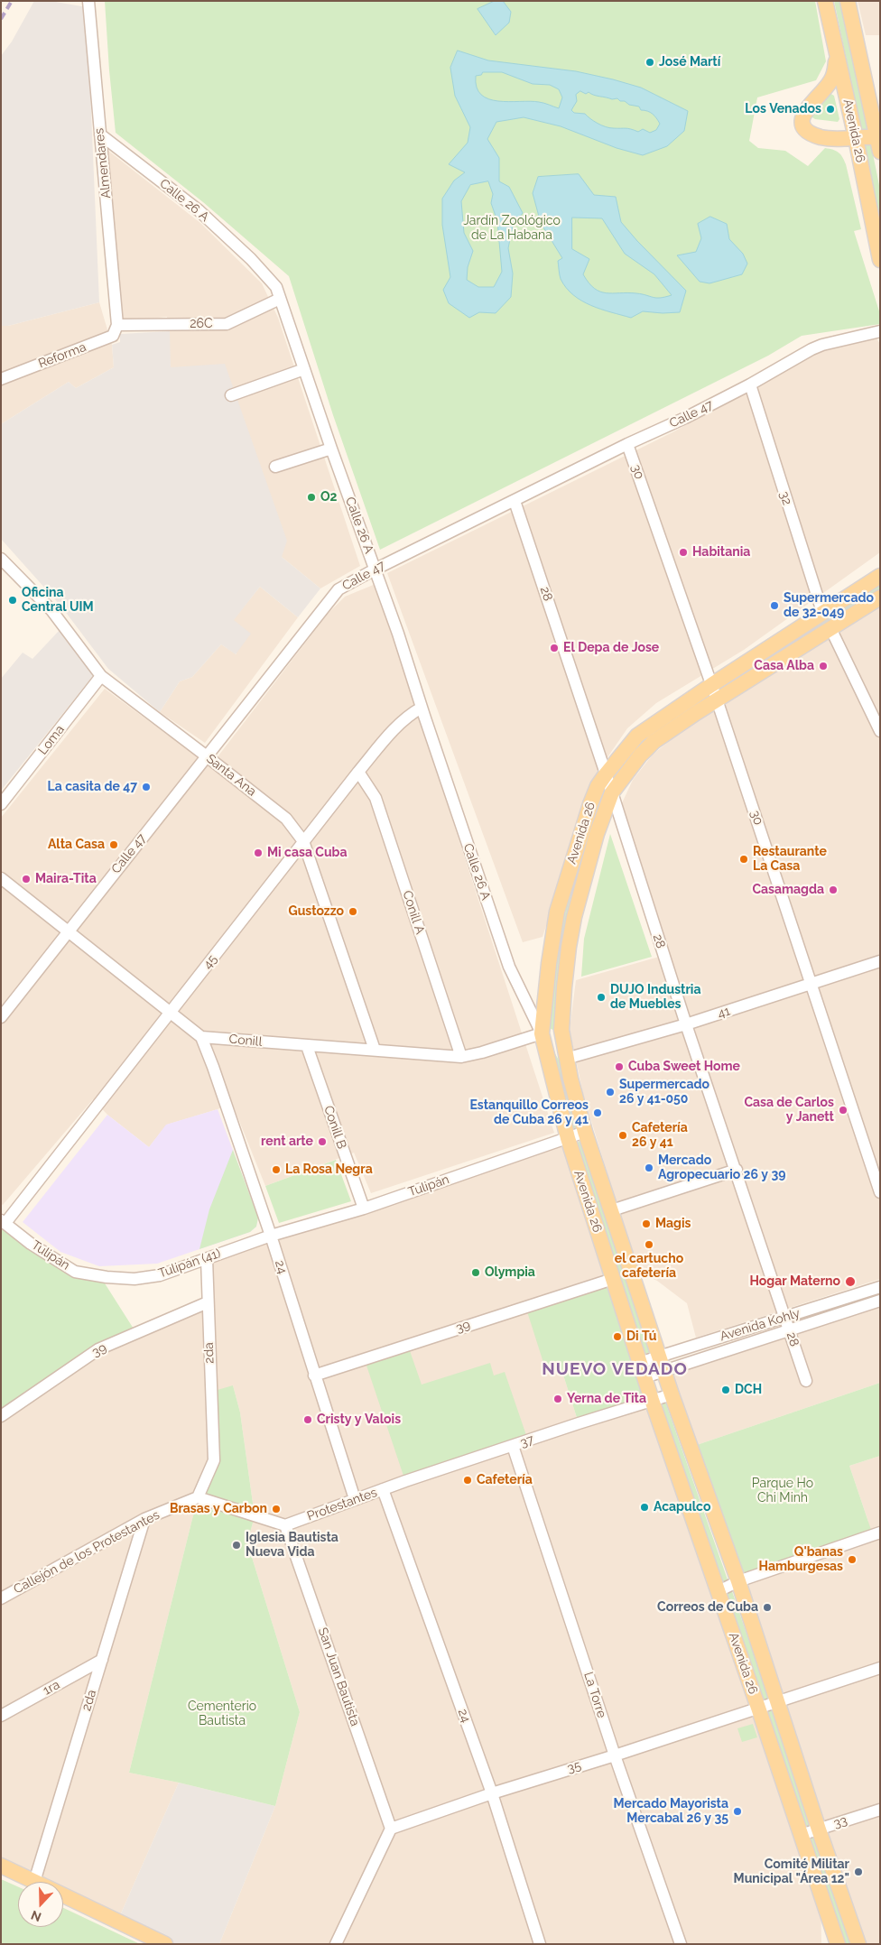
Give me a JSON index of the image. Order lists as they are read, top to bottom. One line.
{"streets":{"main road":["Avenida 26"],"street":["Almendares","Calle 26 A","26C","Reforma","Calle 47","30","32","28","Loma","Santa Ana","Conill A","45","41","Conill","Conill B","Tulipán","Tulipán (41)","24","Avenida Kohly","39","2da","37","Protestantes","Callejón de los Protestantes","San Juan Bautista","1ra","La Torre","35","33"]},"crossings":[["Avenida 26","Calle 26 A"],["Avenida 26","30"],["Avenida 26","32"],["Avenida 26","28"],["Avenida 26","41"],["Avenida 26","Conill"],["Avenida 26","Tulipán"],["Avenida 26","Avenida Kohly"],["Avenida 26","39"],["Avenida 26","37"],["Avenida 26","35"],["Avenida 26","33"],["Almendares","Calle 26 A"],["Almendares","26C"],["Almendares","Reforma"],["Calle 26 A","26C"],["Calle 26 A","Calle 47"],["Calle 26 A","45"],["Calle 26 A","Conill"],["26C","Reforma"],["Calle 47","30"],["Calle 47","32"],["Calle 47","28"],["Calle 47","Santa Ana"],["30","41"],["28","41"],["28","Avenida Kohly"],["Loma","Santa Ana"],["Santa Ana","45"],["Santa Ana","Conill"],["Conill A","45"],["Conill A","Conill"],["45","Tulipán"],["Conill","Conill B"],["Conill","24"],["Conill B","Tulipán"],["Tulipán","Tulipán (41)"],["Tulipán","24"],["Tulipán (41)","24"],["Tulipán (41)","2da"],["24","39"],["24","37"],["24","Protestantes"],["24","35"],["39","2da"],["2da","Callejón de los Protestantes"],["2da","1ra"],["37","Protestantes"],["37","La Torre"],["Protestantes","San Juan Bautista"],["San Juan Bautista","35"],["La Torre","35"]],"districts":["NUEVO VEDADO"],"parks":["Jardín Zoológico de La Habana","Parque Ho Chi Minh","Cementerio Bautista"],"places":["José Martí","Los Venados","O2","Habitania","Oficina Central UIM","Supermercado de 32-049","El Depa de Jose","Casa Alba","La casita de 47","Alta Casa","Mi casa Cuba","Restaurante La Casa","Maira-Tita","Casamagda","Gustozzo","DUJO Industria de Muebles","Cuba Sweet Home","Supermercado 26 y 41-050","Casa de Carlos y Janett","Estanquillo Correos de Cuba 26 y 41","Cafetería 26 y 41","rent arte","Mercado Agropecuario 26 y 39","La Rosa Negra","Magis","el cartucho cafetería","Olympia","Hogar Materno","Di Tú","DCH","Yerna de Tita","Cristy y Valois","Cafetería","Acapulco","Brasas y Carbon","Iglesia Bautista Nueva Vida","Q'banas Hamburgesas","Correos de Cuba","Mercado Mayorista Mercabal 26 y 35","Comité Militar Municipal \"Área 12\""],"north":"bottom"}
